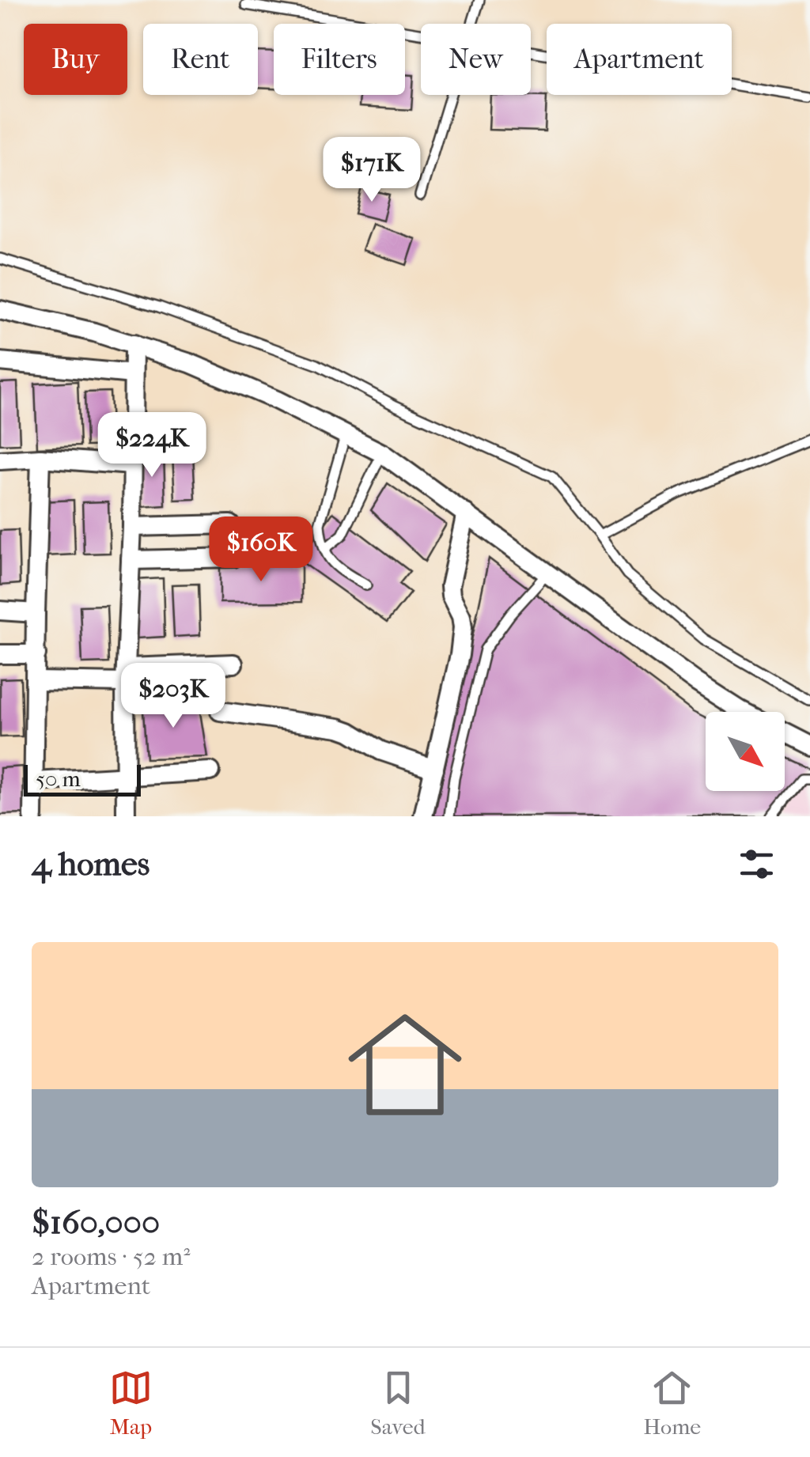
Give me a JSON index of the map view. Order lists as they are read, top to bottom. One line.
{"scale_bar":"50 m","north":"bottom right","page":{"chip":["Buy","Rent","Filters","New","Apartment"],"price":["$171K","$224K","$160K","$203K"],"scale":"50 m","heading":"4 homes","list":[{"name":"$160,000","note":"2 rooms · 52 m² · Apartment"}],"tabs":["Map","Saved","Home"]}}
